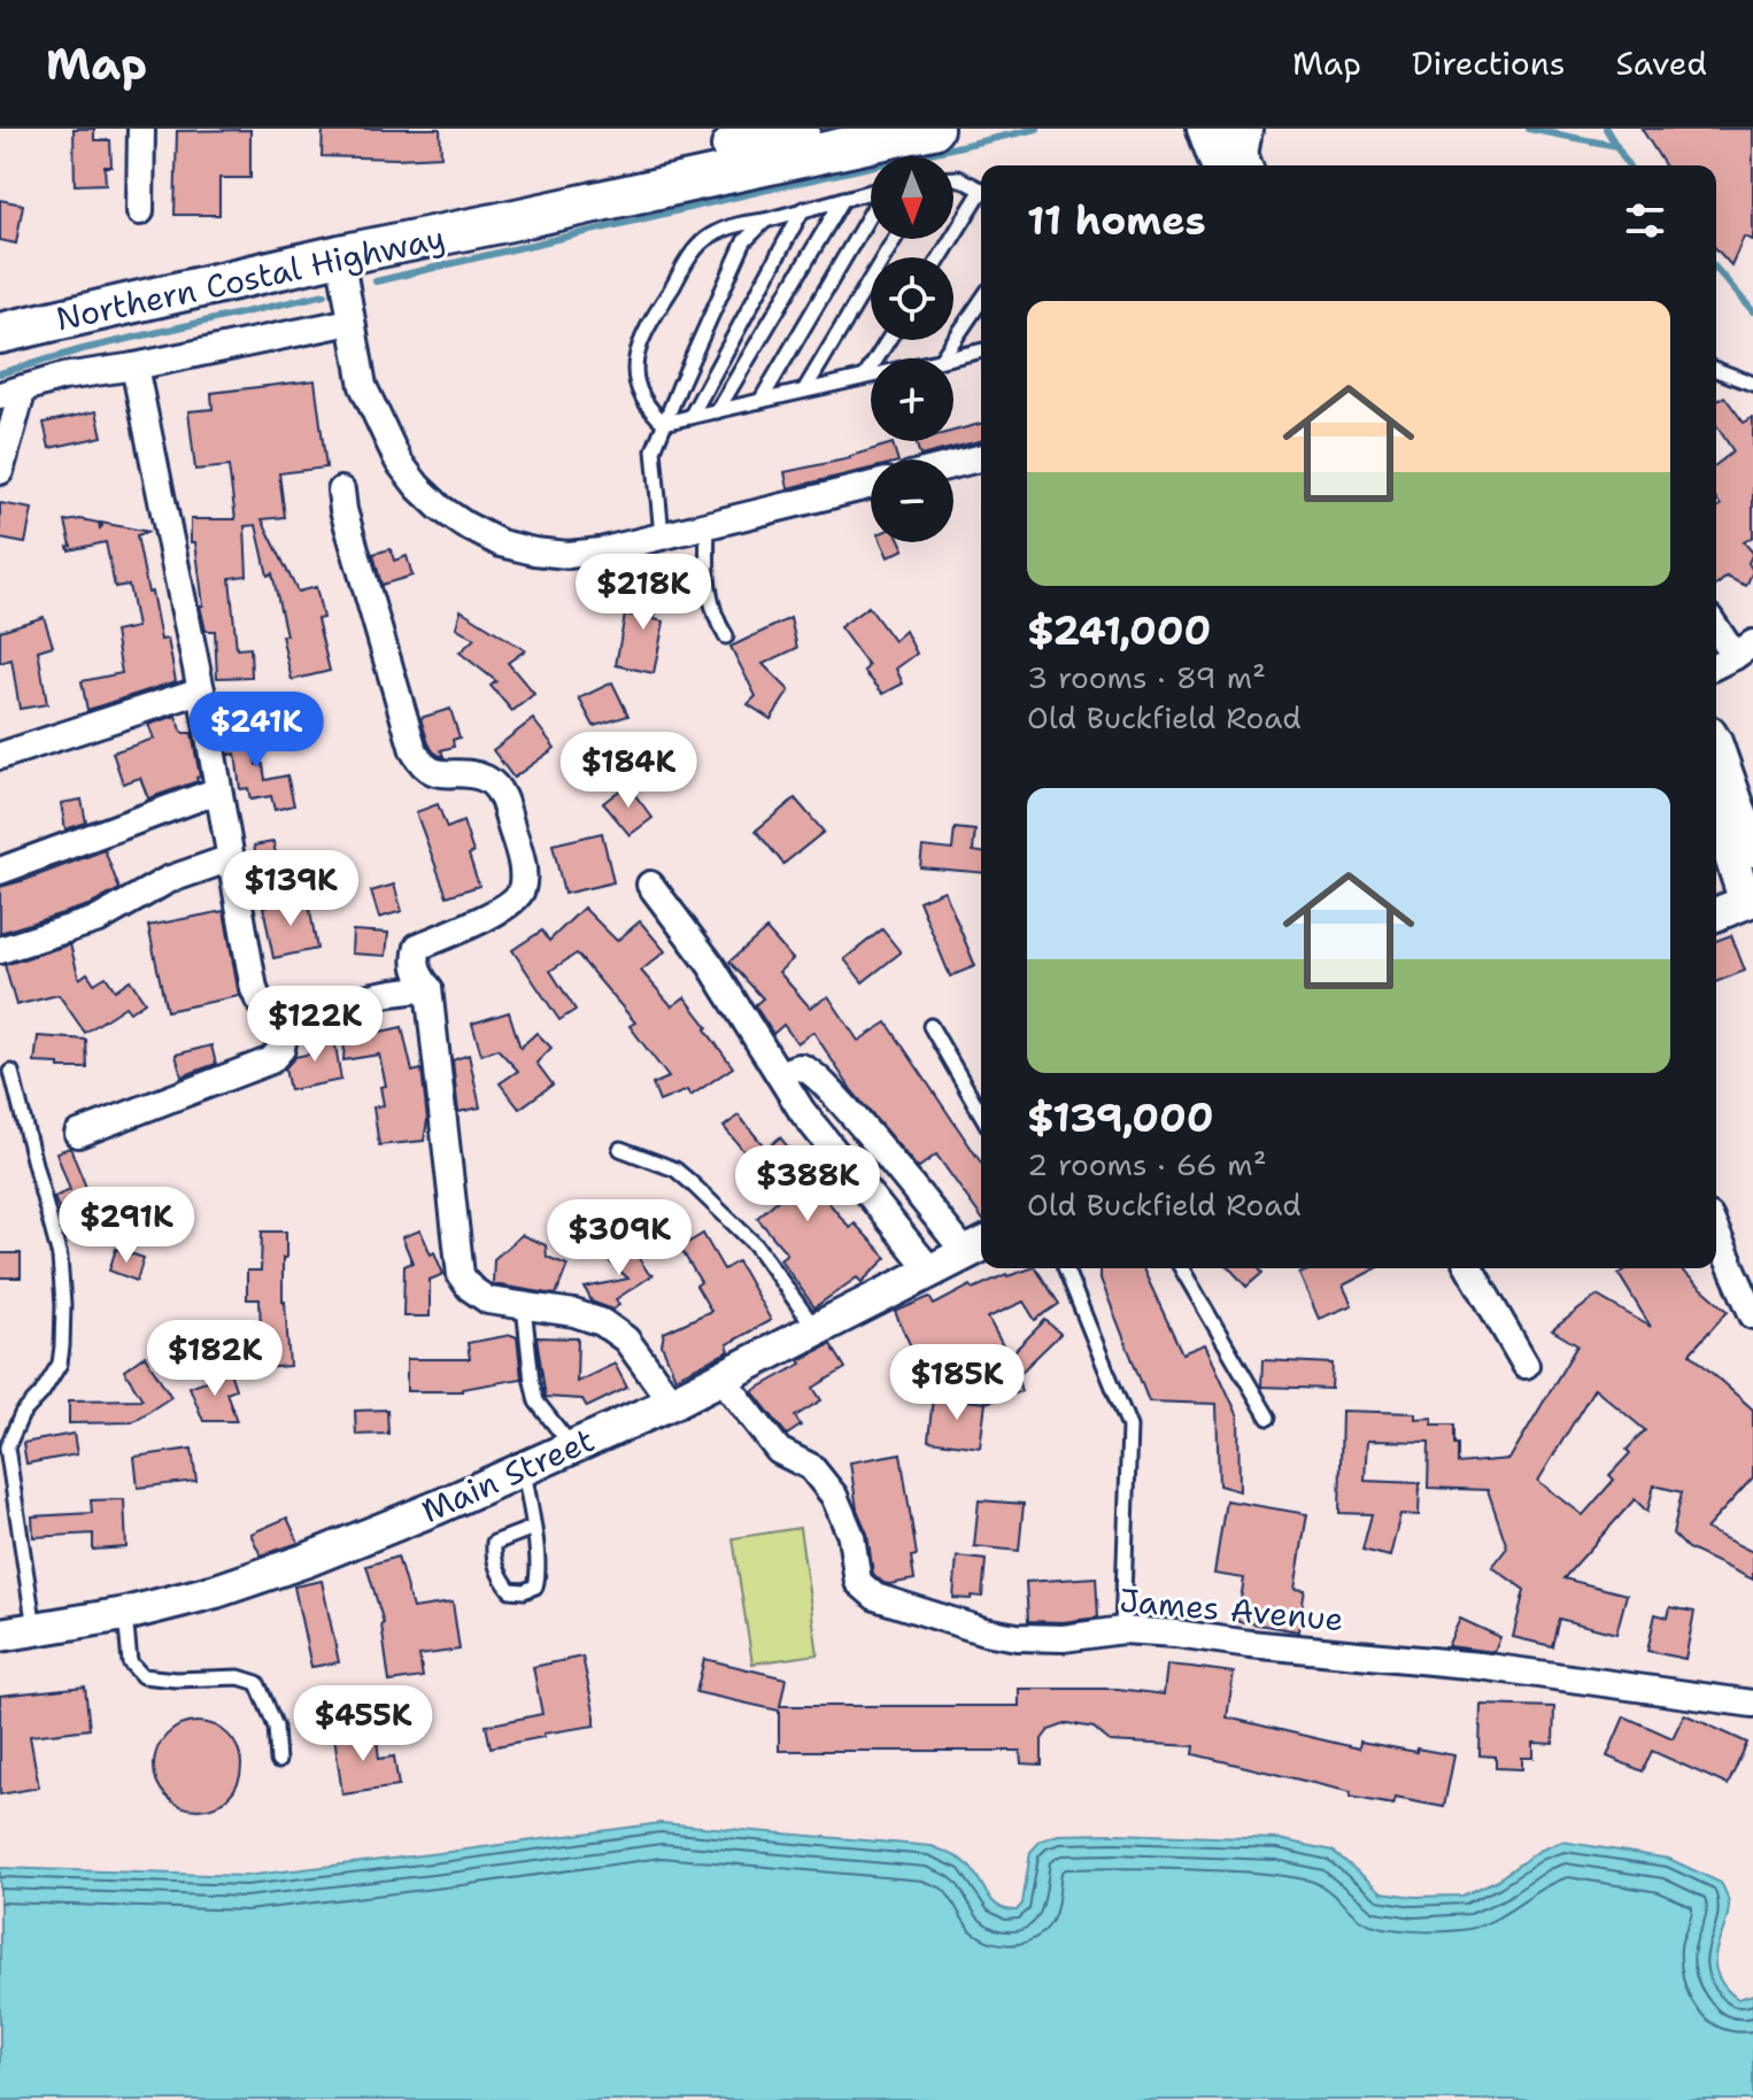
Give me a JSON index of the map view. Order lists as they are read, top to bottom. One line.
{"streets":{"main road":["Northern Costal Highway"],"street":["Main Street","James Avenue"]},"crossings":[["Main Street","James Avenue"]],"north":"bottom","page":{"header":"Map","nav":["Map","Directions","Saved"],"map_buttons":["+","−"],"heading":"11 homes","list":[{"name":"$241,000","note":"3 rooms · 89 m² · Old Buckfield Road"},{"name":"$139,000","note":"2 rooms · 66 m² · Old Buckfield Road"}],"price":["$218K","$241K","$184K","$139K","$122K","$388K","$291K","$309K","$182K","$185K","$455K"]}}
